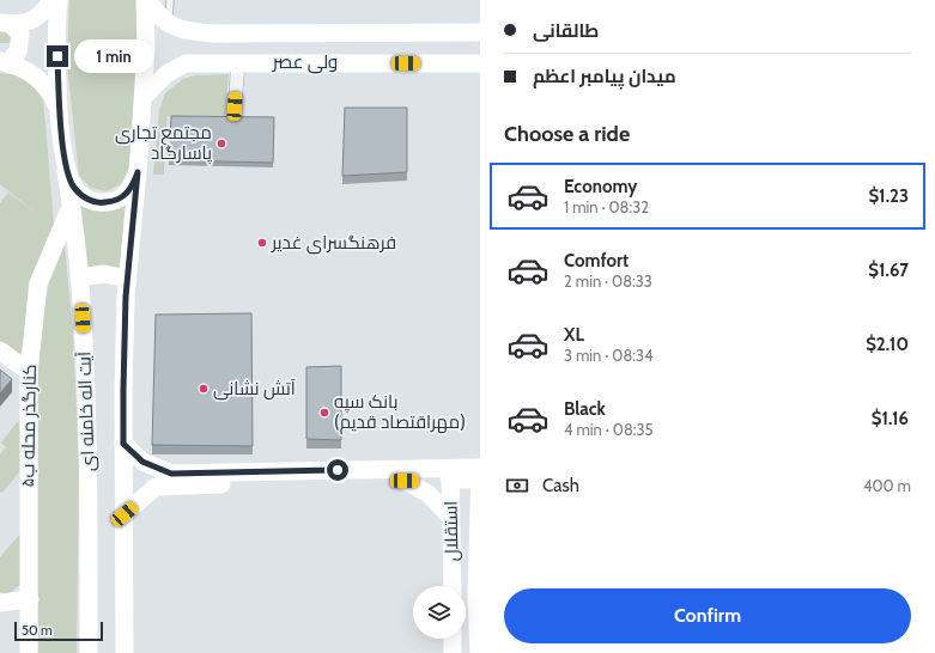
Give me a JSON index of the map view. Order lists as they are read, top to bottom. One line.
{"streets":{"main road":["ولی عصر","آیت اله خامنه ای","کنارگذر محله ب۵","استقلال"]},"crossings":[["ولی عصر","آیت اله خامنه ای"],["آیت اله خامنه ای","کنارگذر محله ب۵"]],"places":["مجتمع تجاری پاسارگاد","فرهنگسرای غدیر","آتش نشانی","بانک سپه (مهراقتصاد قدیم)"],"scale_bar":"50 m","page":{"banner":["طالقانی","میدان پیامبر اعظم"],"bubble":"1 min","heading":"Choose a ride","list":[{"name":"Economy","note":"1 min · 08:32","value":"$1.23"},{"name":"Comfort","note":"2 min · 08:33","value":"$1.67"},{"name":"XL","note":"3 min · 08:34","value":"$2.10"},{"name":"Black","note":"4 min · 08:35","value":"$1.16"}],"pay":["Cash","400 m"],"buttons":"Confirm","scale":"50 m"}}
